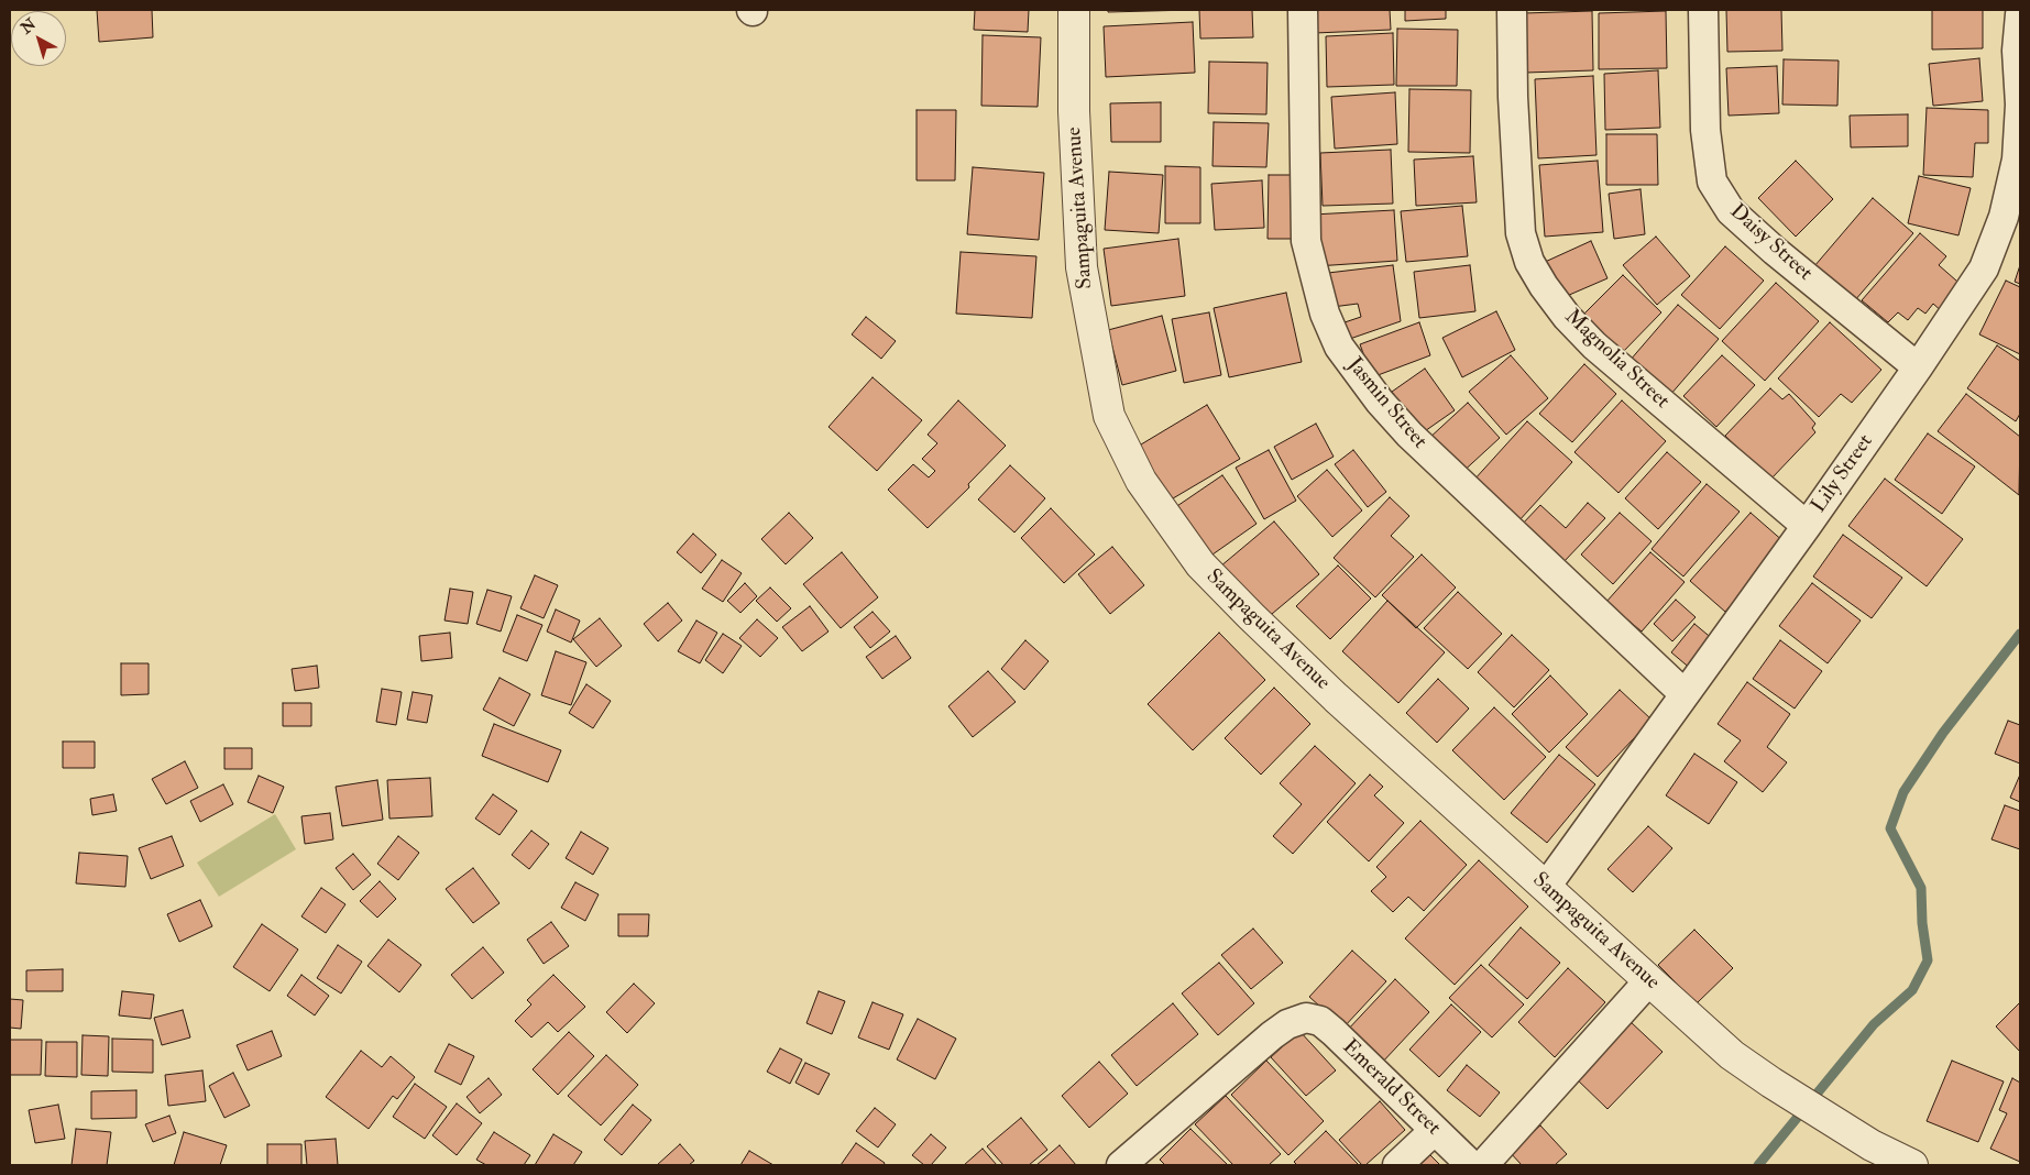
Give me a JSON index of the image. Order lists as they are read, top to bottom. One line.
{"streets":{"street":["Sampaguita Avenue","Daisy Street","Magnolia Street","Jasmin Street","Lily Street","Emerald Street"]},"crossings":[["Sampaguita Avenue","Lily Street"],["Daisy Street","Lily Street"],["Magnolia Street","Lily Street"],["Jasmin Street","Lily Street"]],"north":"top left"}
